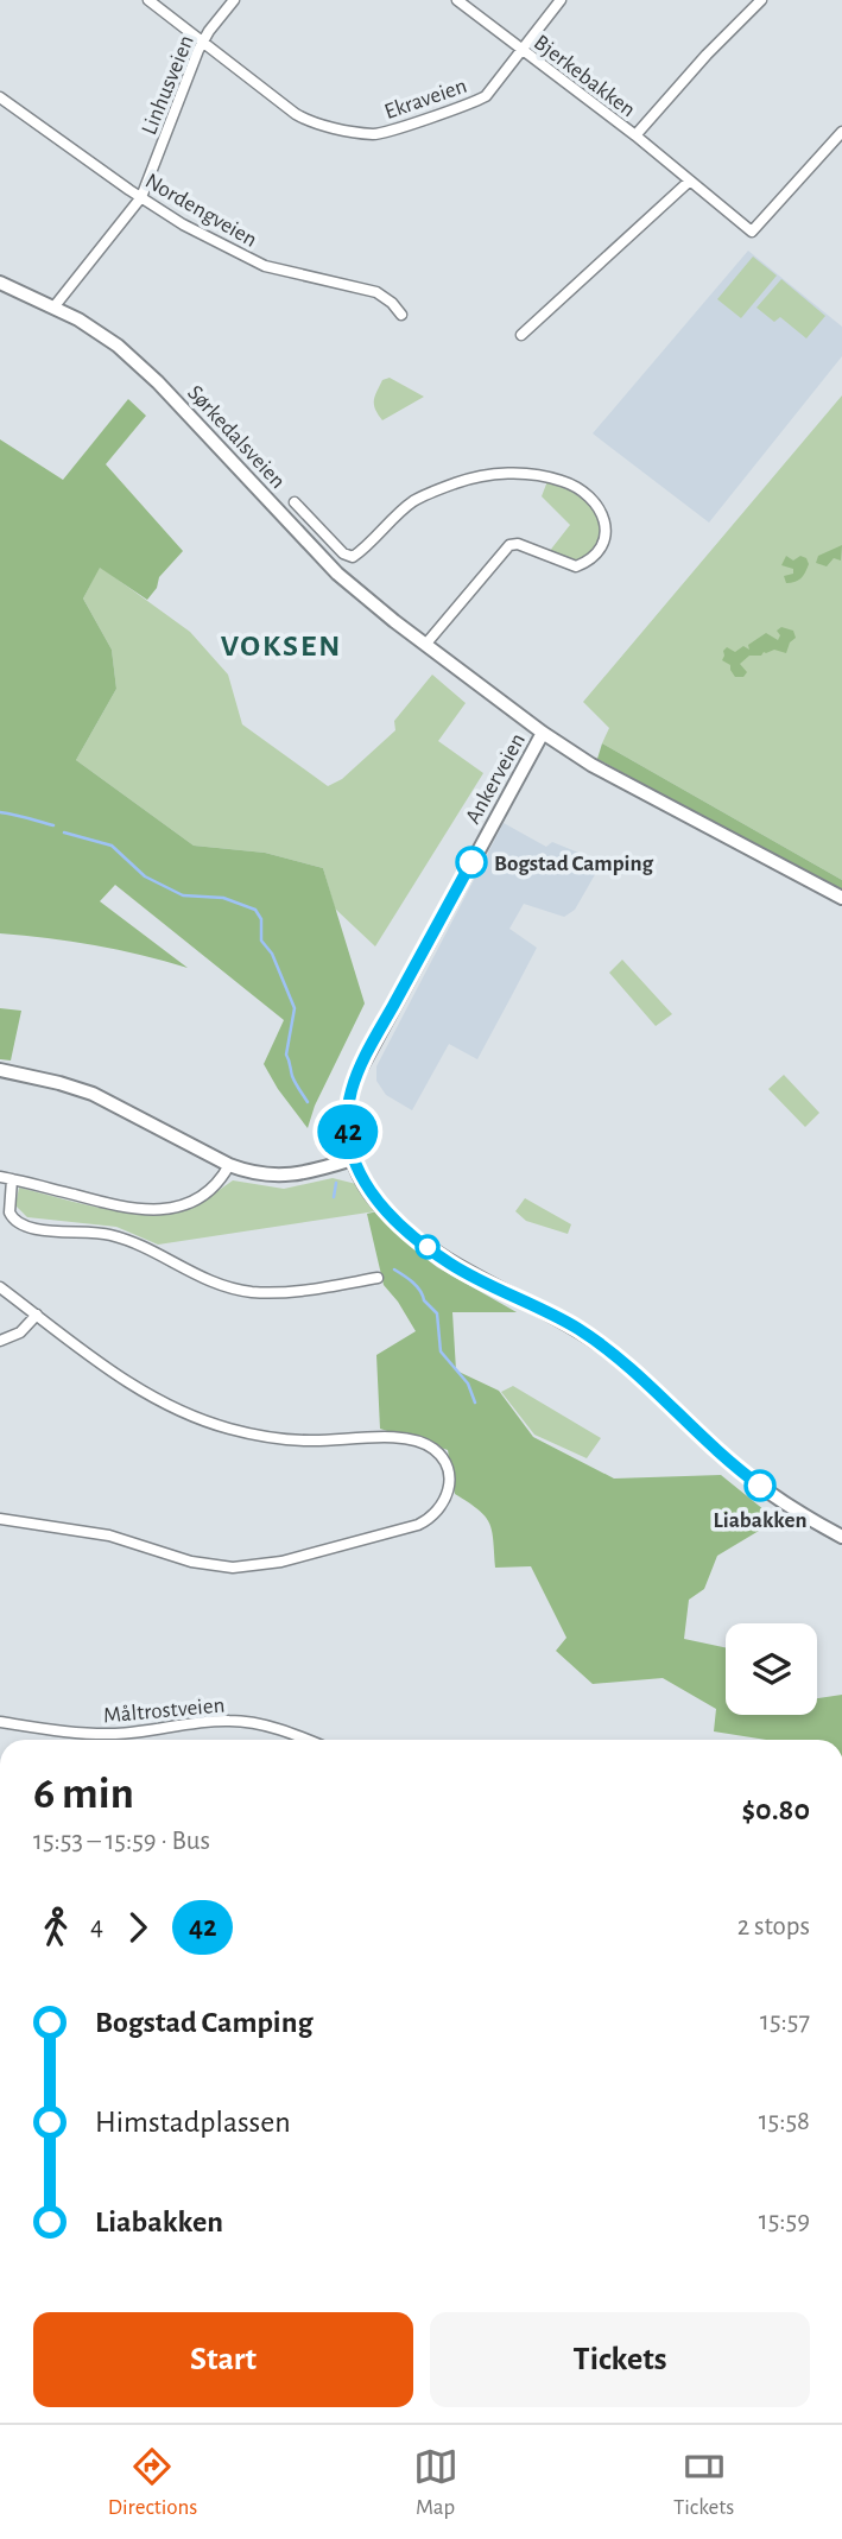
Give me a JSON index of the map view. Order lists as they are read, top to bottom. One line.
{"streets":{"main road":["Sørkedalsveien","Ankerveien"],"street":["Bjerkebakken","Linhusveien","Ekraveien","Nordengveien","Måltrostveien"]},"crossings":[["Bjerkebakken","Ekraveien"],["Linhusveien","Ekraveien"],["Linhusveien","Nordengveien"],["Linhusveien","Sørkedalsveien"],["Sørkedalsveien","Ankerveien"]],"districts":["VOKSEN"],"places":["Bogstad Camping","Liabakken"],"lines":["bus line 42"],"page":{"on_map":"42","heading":["6 min","15:53 – 15:59 · Bus","$0.80"],"legs":["4","42","2 stops"],"list":[{"name":"Bogstad Camping","value":"15:57"},{"name":"Himstadplassen","value":"15:58"},{"name":"Liabakken","value":"15:59"}],"buttons":["Start","Tickets"],"tabs":["Directions","Map","Tickets"]}}
